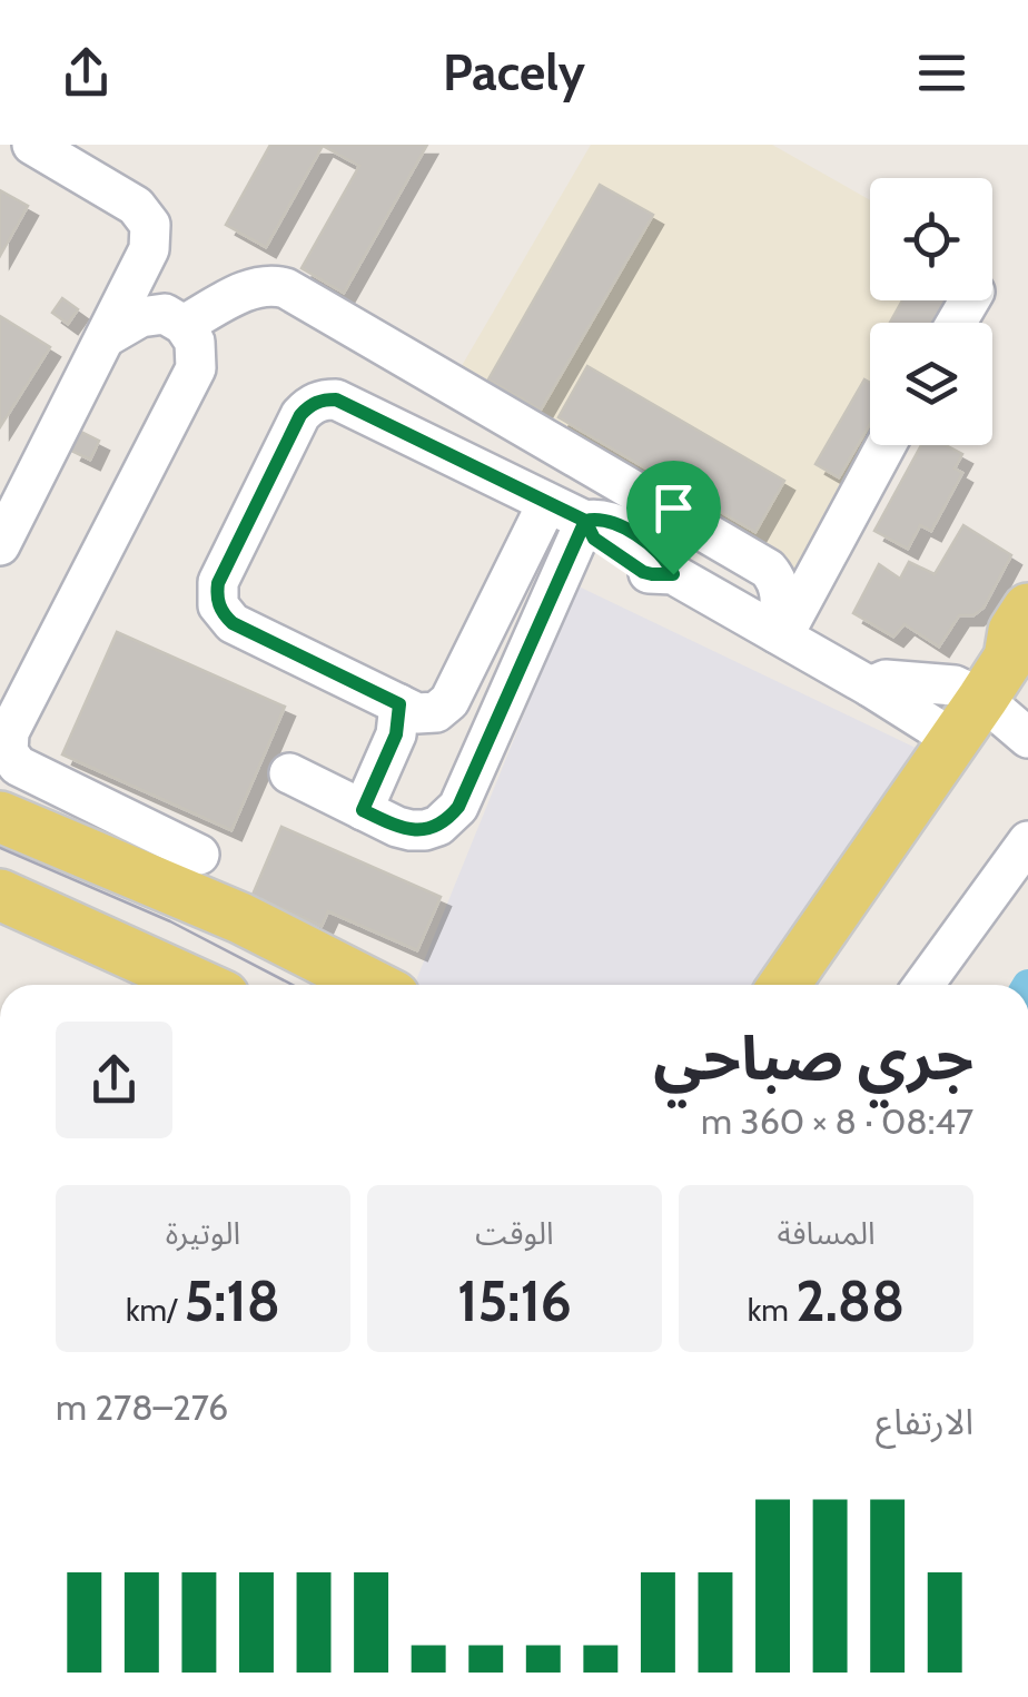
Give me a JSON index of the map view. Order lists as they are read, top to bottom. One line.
{"page":{"header":"Pacely","heading":["جري صباحي","08:47 · 8 × 360 m"],"stats":[["المسافة","2.88 km"],["الوقت","15:16"],["الوتيرة","5:18 /km"]],"chart":["الارتفاع","276–278 m"]}}
